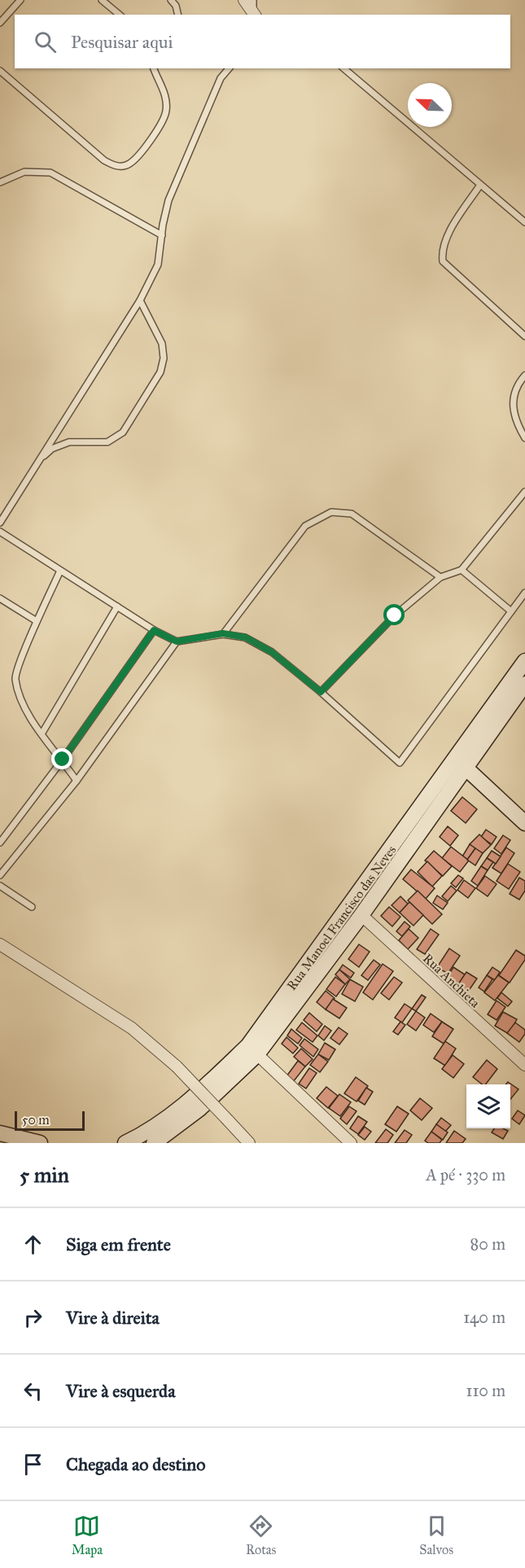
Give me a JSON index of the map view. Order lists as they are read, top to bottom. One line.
{"streets":{"main road":["Rua Manoel Francisco das Neves"],"street":["Rua Anchieta"]},"crossings":[["Rua Manoel Francisco das Neves","Rua Anchieta"]],"scale_bar":"50 m","north":"top left","page":{"search":"Pesquisar aqui","scale":"50 m","heading":["5 min","A pé · 330 m"],"list":[["Siga em frente","80 m"],["Vire à direita","140 m"],["Vire à esquerda","110 m"],"Chegada ao destino"],"nav":["Mapa","Rotas","Salvos"]}}
